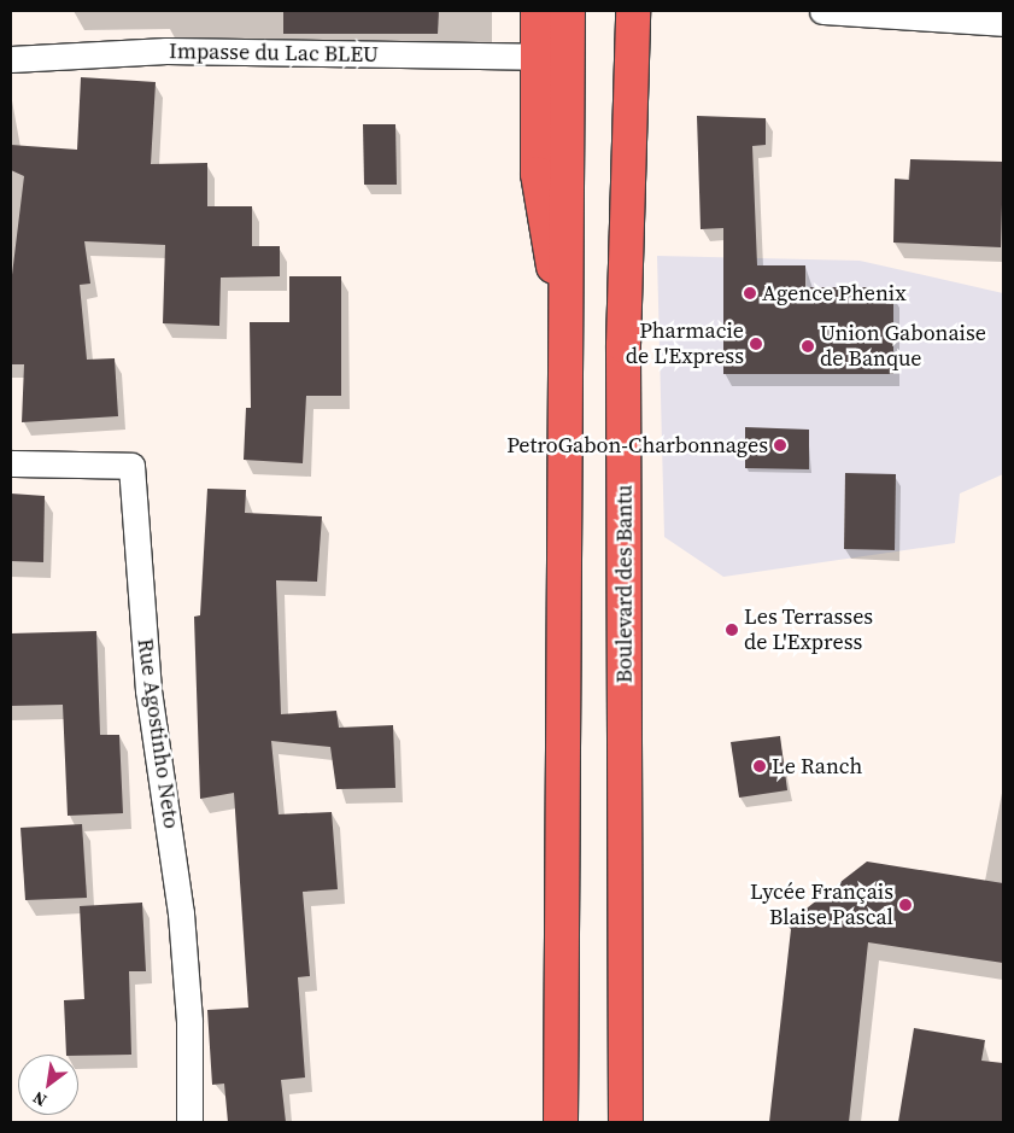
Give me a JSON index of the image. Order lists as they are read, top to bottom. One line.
{"streets":{"highway":["Boulevard des Bantu"],"street":["Impasse du Lac BLEU","Rue Agostinho Neto"]},"places":["Agence Phenix","Pharmacie de L'Express","Union Gabonaise de Banque","PetroGabon-Charbonnages","Les Terrasses de L'Express","Le Ranch","Lycée Français Blaise Pascal"],"north":"bottom left"}
